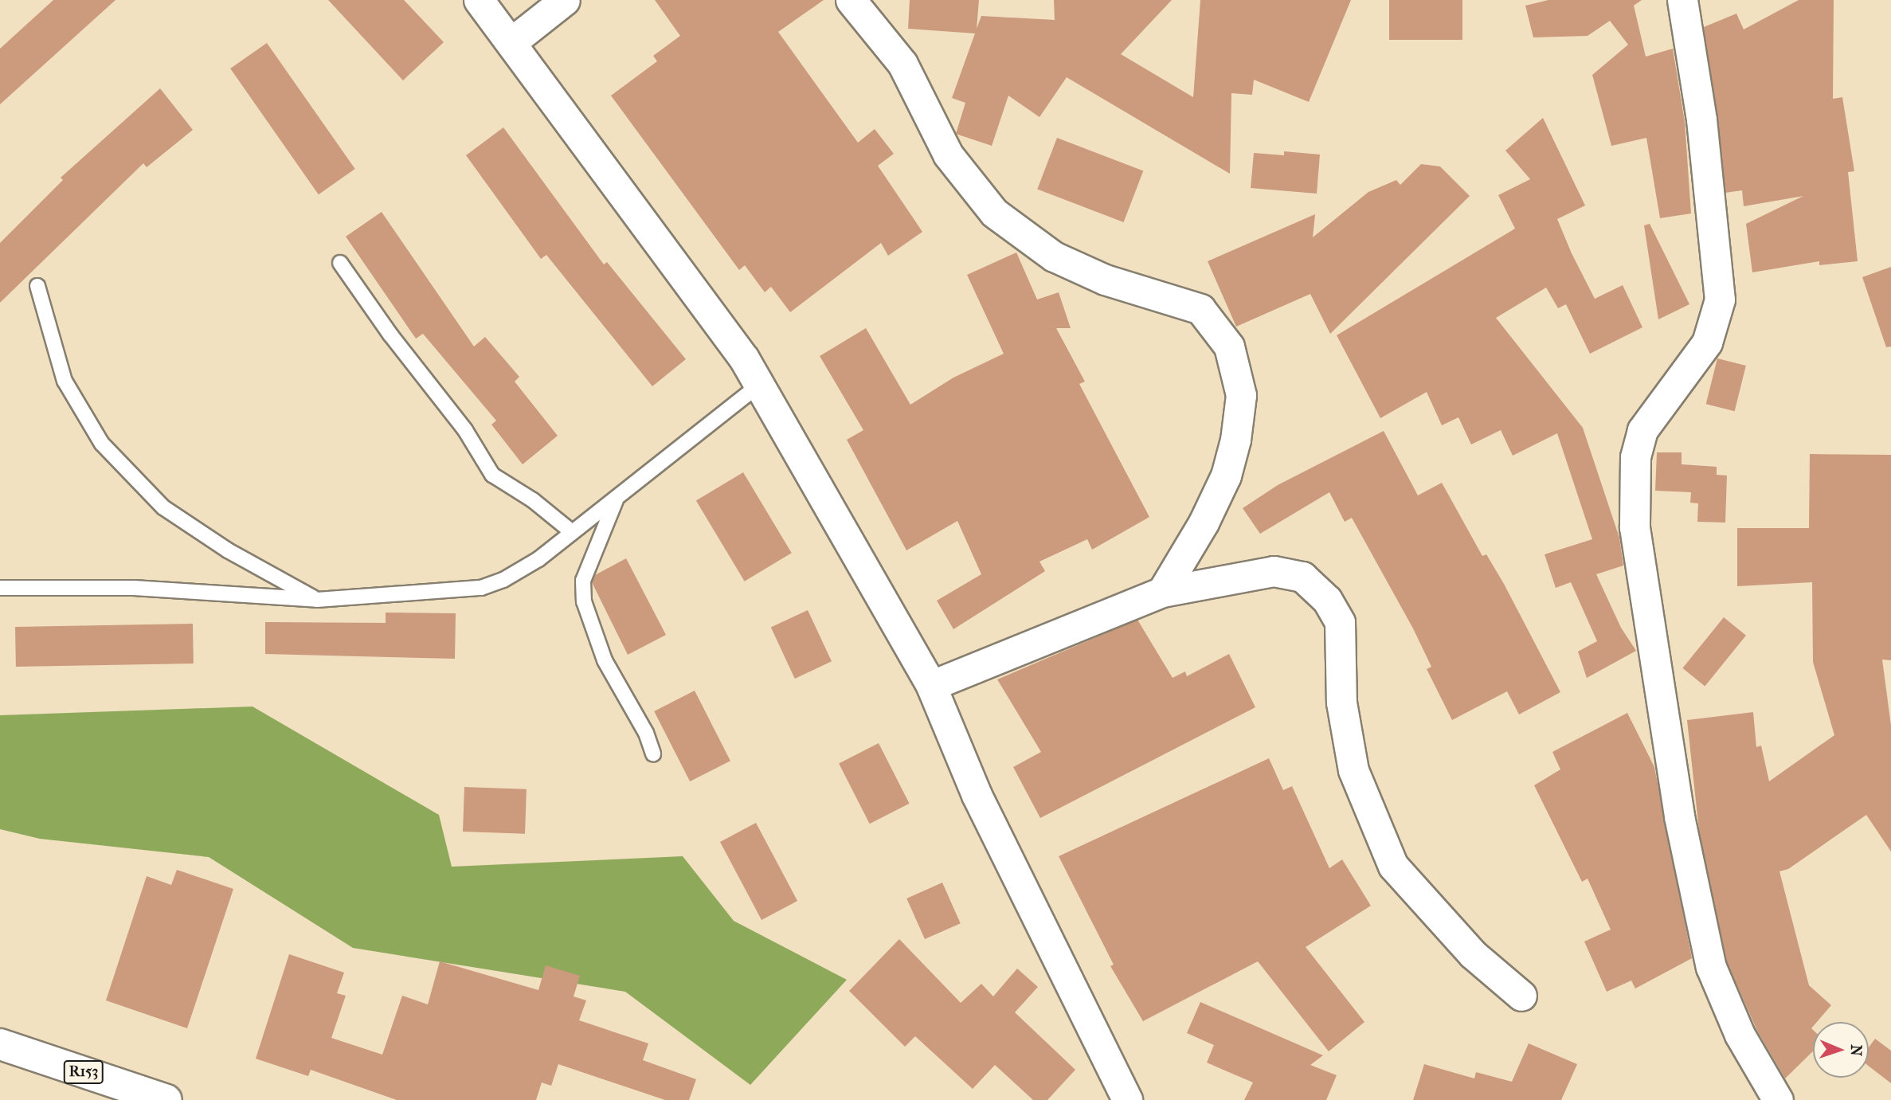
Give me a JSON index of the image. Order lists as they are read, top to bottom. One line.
{"streets":{"main road":["R153"]},"north":"right"}
